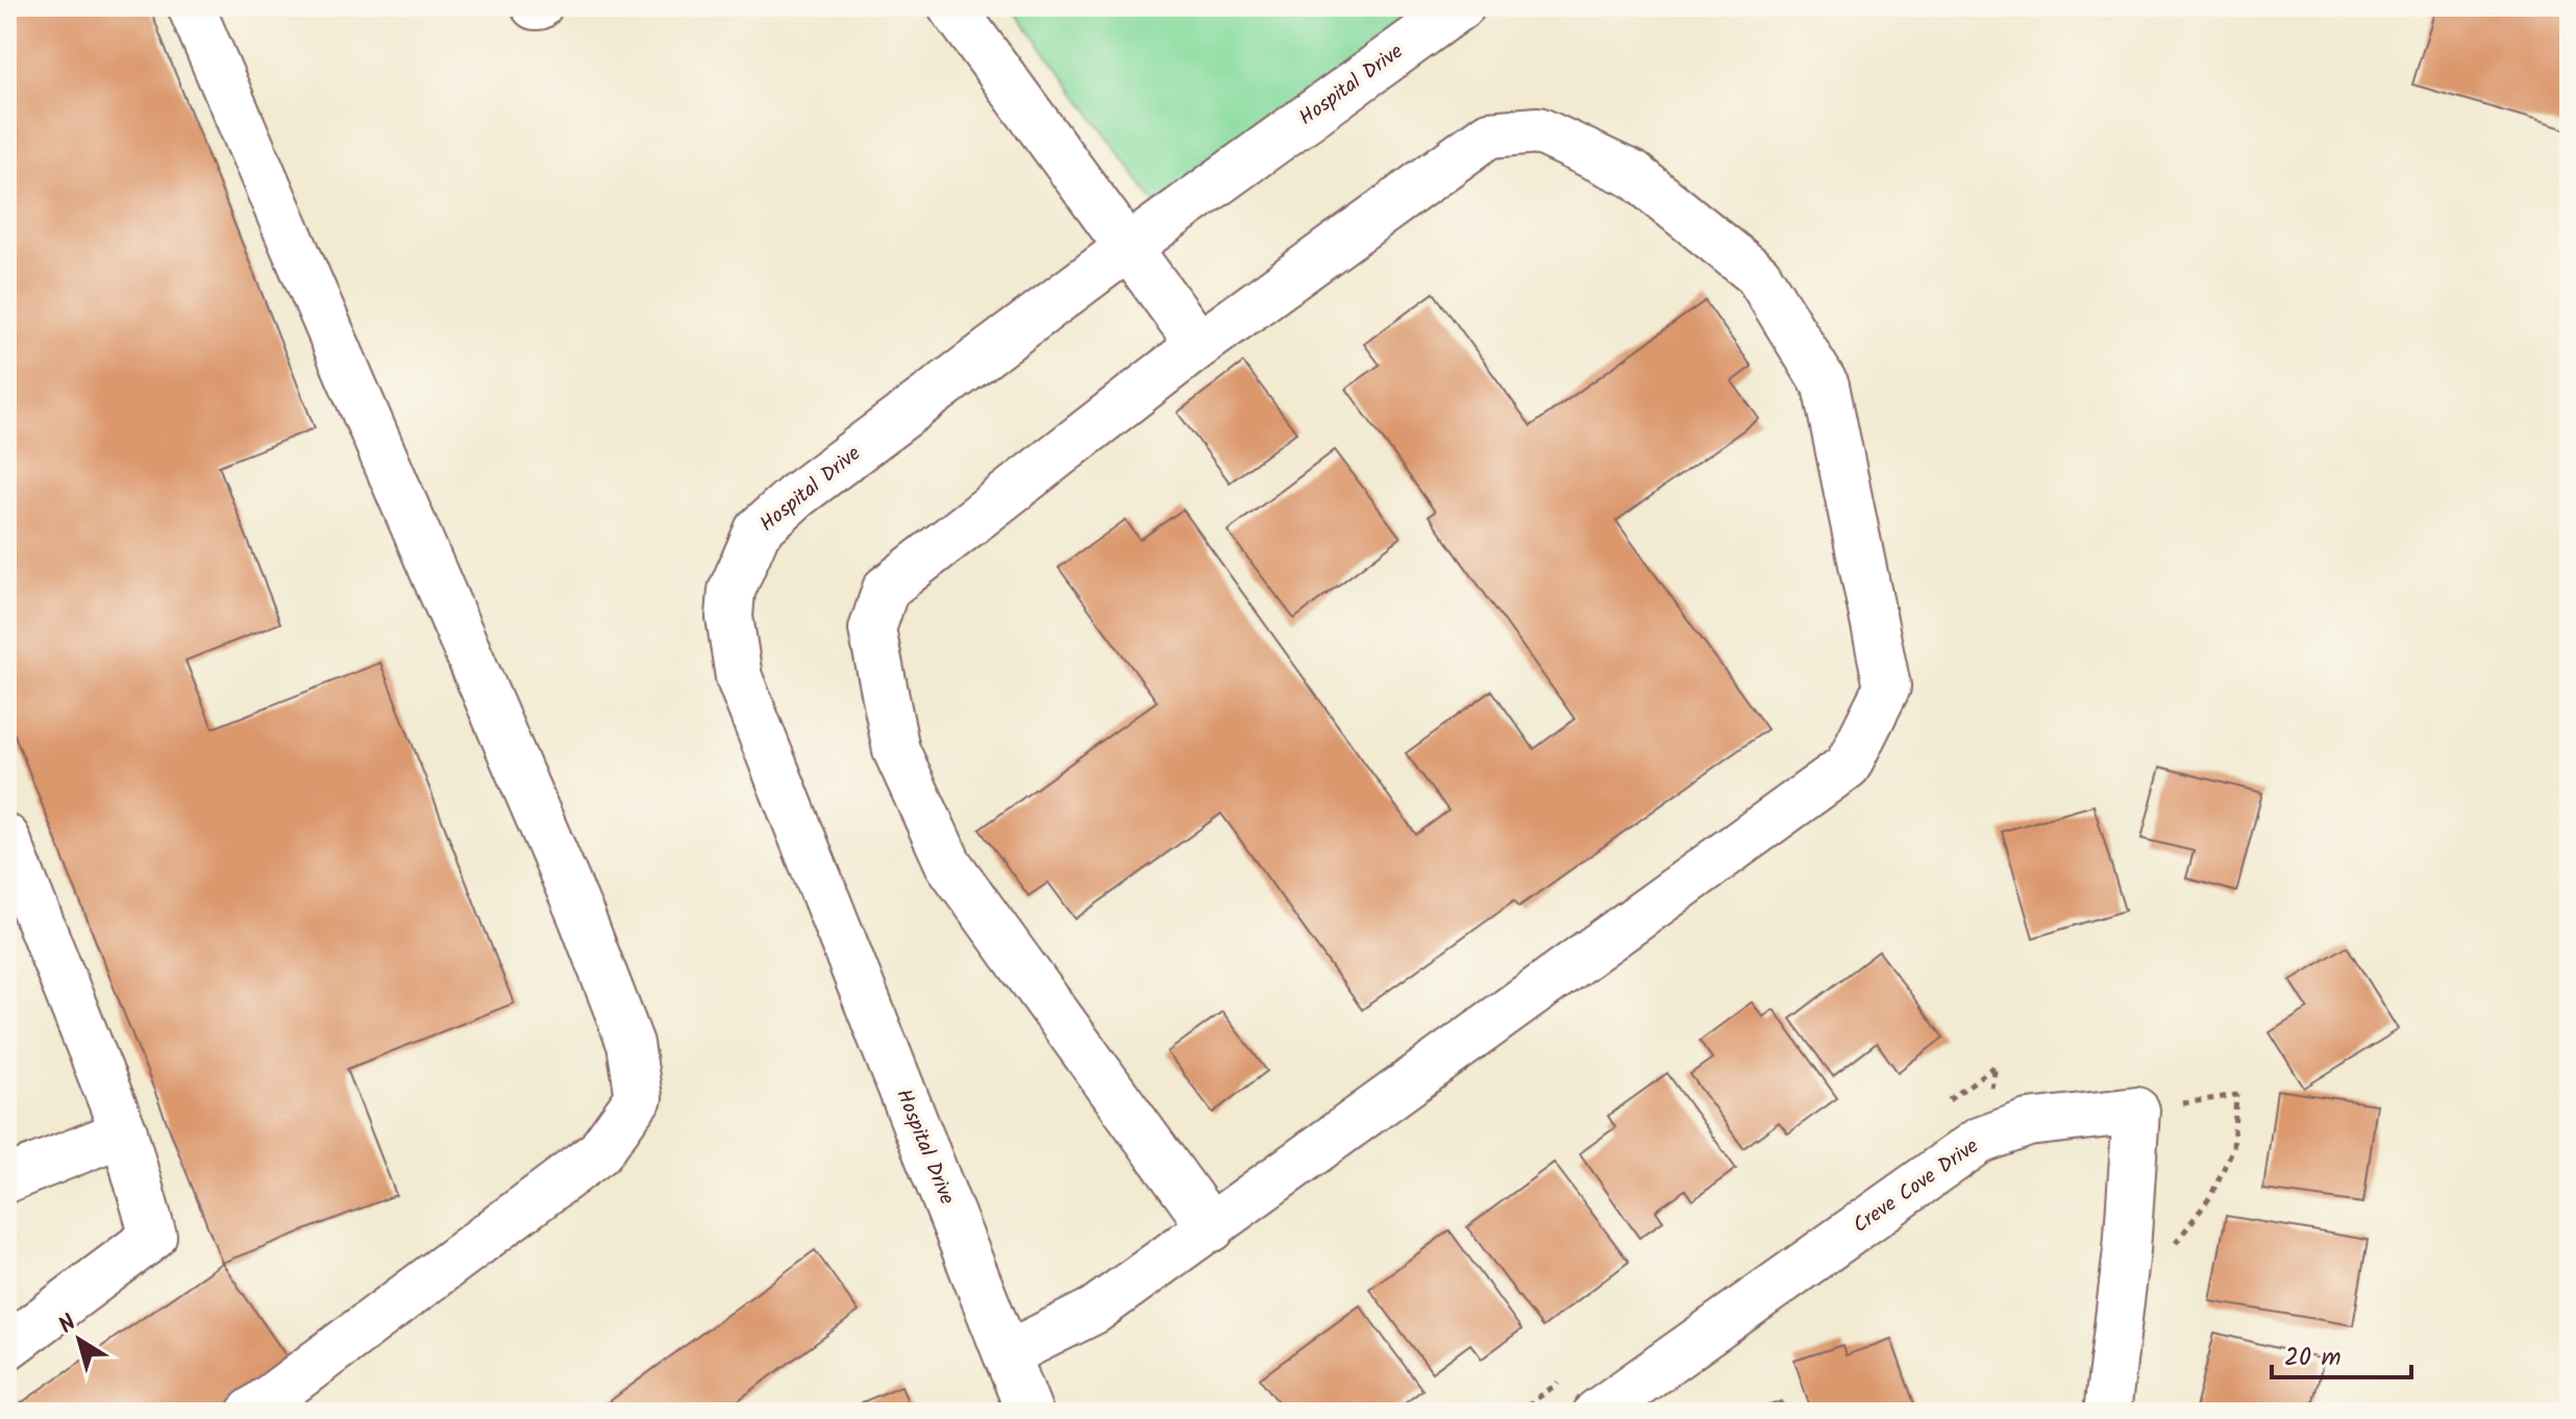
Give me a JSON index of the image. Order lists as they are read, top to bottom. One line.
{"streets":{"street":["Hospital Drive","Creve Cove Drive"]},"scale_bar":"20 m","north":"top left"}
